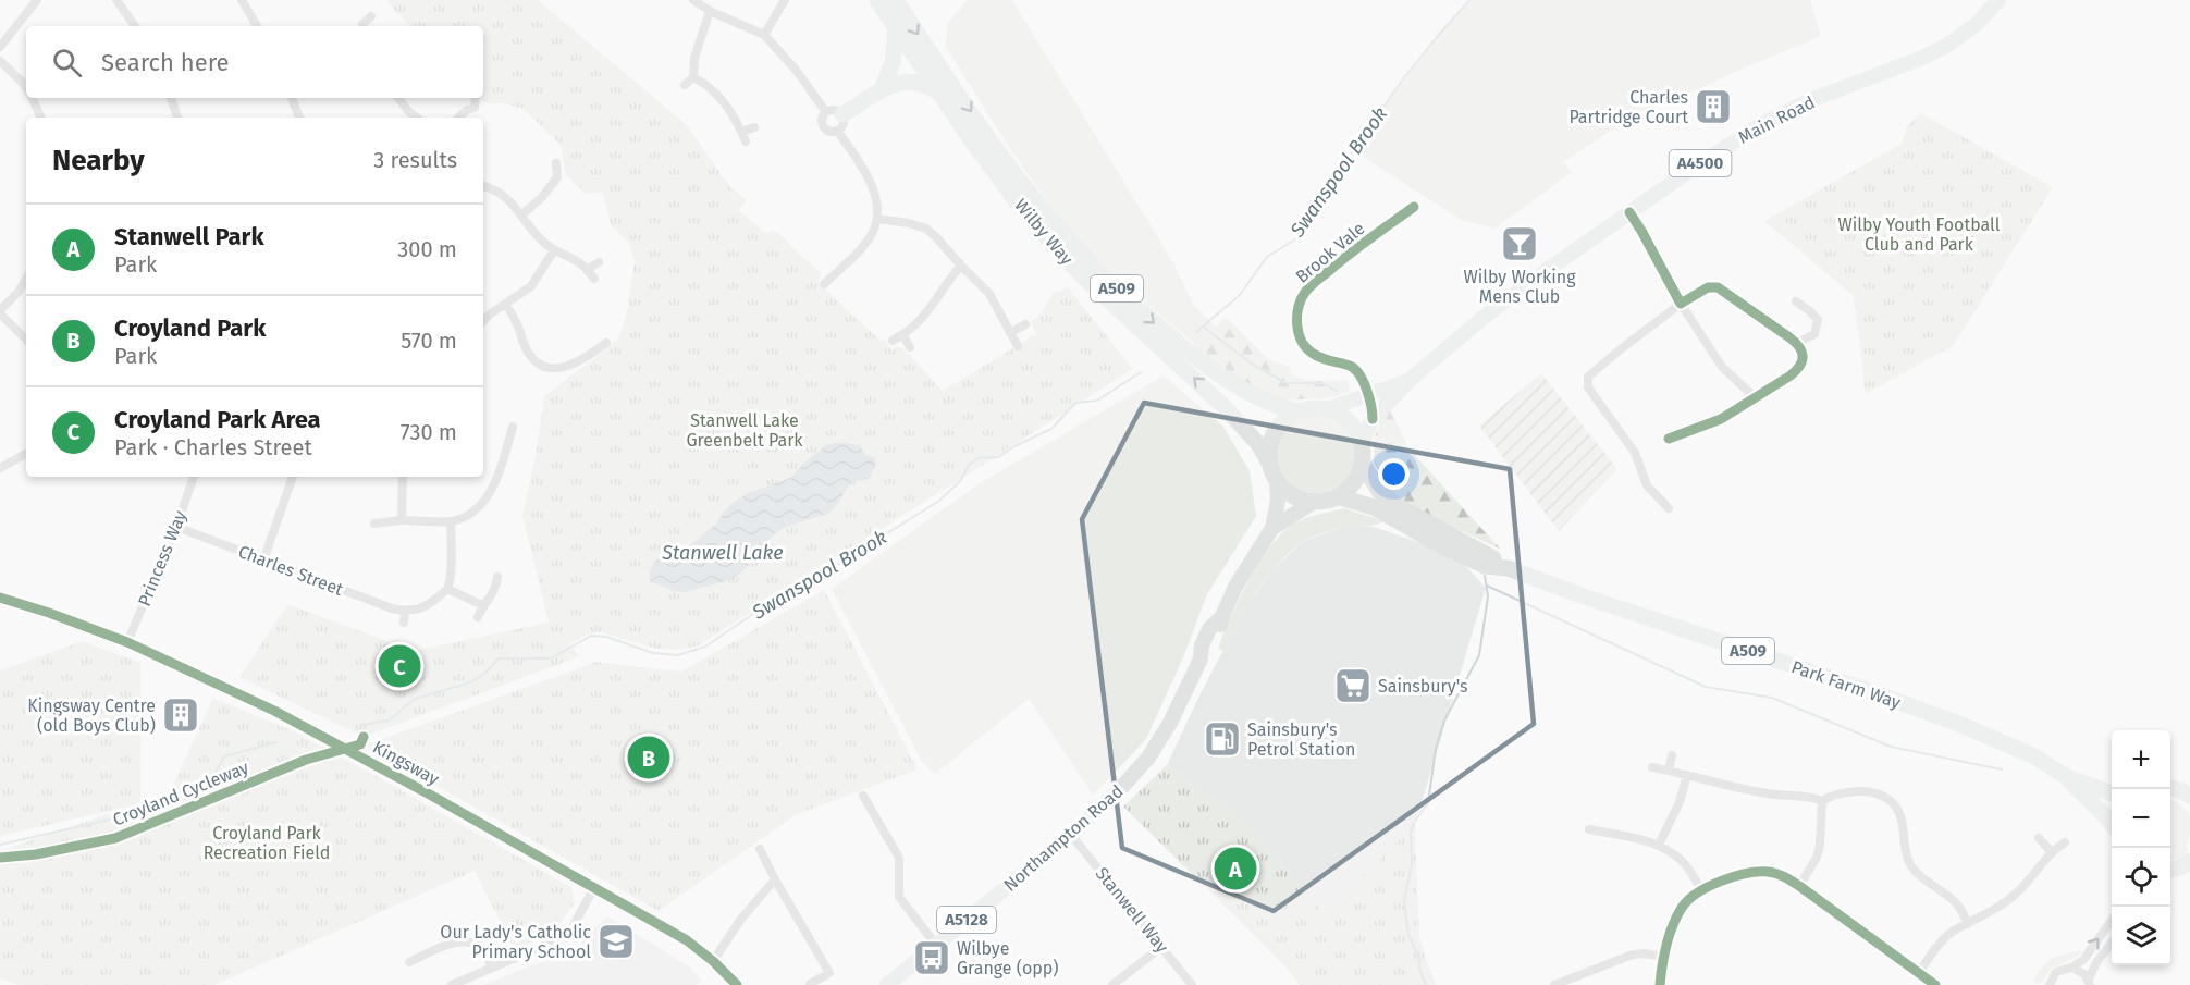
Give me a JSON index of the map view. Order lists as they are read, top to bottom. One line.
{"streets":{"highway":["Wilby Way","A509","Park Farm Way"],"main road":["Main Road","A4500","Northampton Road","A5128"],"street":["Brook Vale","Princess Way","Charles Street","Kingsway","Stanwell Way"],"cycle path":["Croyland Cycleway"]},"crossings":[["Main Road","Wilby Way"],["Main Road","Brook Vale"],["Main Road","Park Farm Way"],["Main Road","Northampton Road"],["Wilby Way","Park Farm Way"],["Wilby Way","Northampton Road"],["Princess Way","Charles Street"],["Princess Way","Kingsway"],["Park Farm Way","Northampton Road"],["Northampton Road","Stanwell Way"]],"water":["Swanspool Brook","Stanwell Lake"],"parks":["Wilby Youth Football Club and Park","Stanwell Lake Greenbelt Park","Croyland Park Recreation Field"],"places":{"building":["Charles Partridge Court","Kingsway Centre (old Boys Club)"],"bar":["Wilby Working Mens Club"],"supermarket":["Sainsbury's"],"fuel station":["Sainsbury's Petrol Station"],"school or university":["Our Lady's Catholic Primary School"],"bus stop":["Wilbye Grange (opp)"]},"page":{"search":"Search here","heading":["Nearby","3 results"],"list":[{"mark":"A","name":"Stanwell Park","note":"Park","value":"300 m"},{"mark":"B","name":"Croyland Park","note":"Park","value":"570 m"},{"mark":"C","name":"Croyland Park Area","note":"Park · Charles Street","value":"730 m"}],"pins":["C","B","A"],"map_buttons":["+","−"]}}
